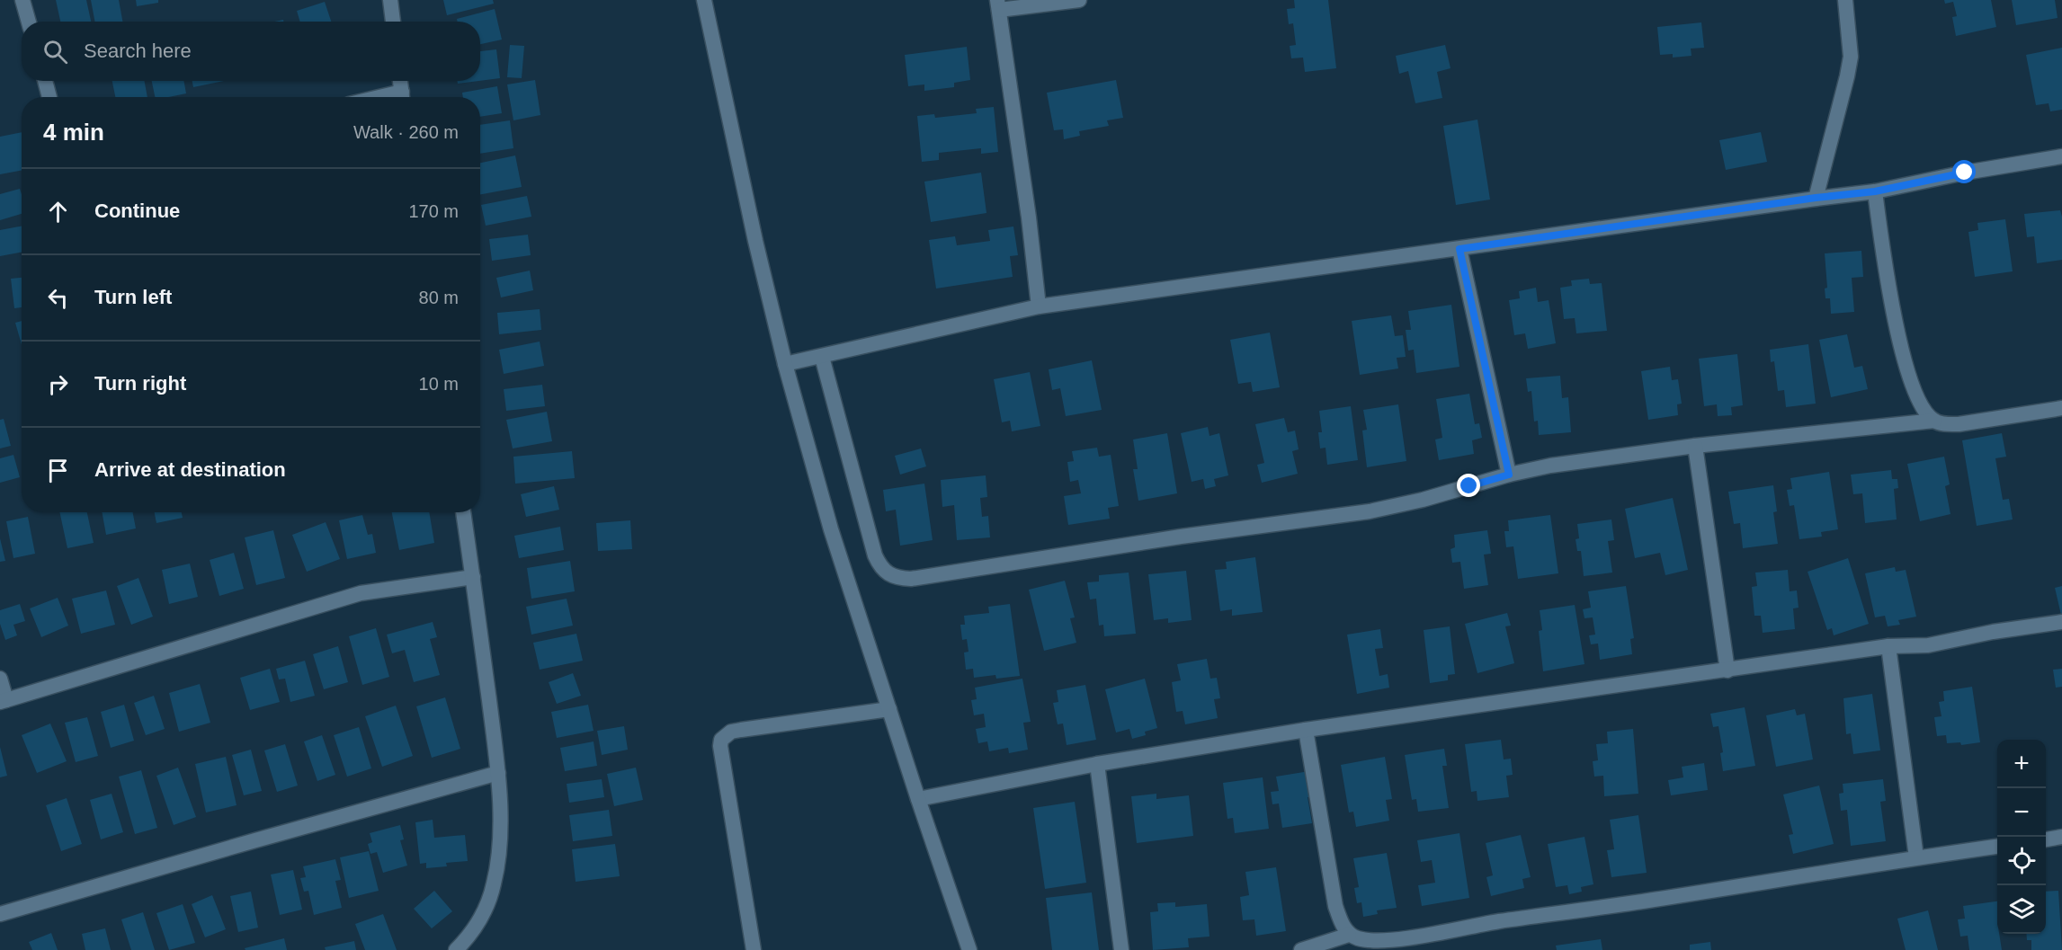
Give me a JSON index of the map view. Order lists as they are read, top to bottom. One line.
{"page":{"search":"Search here","heading":["4 min","Walk · 260 m"],"list":[["Continue","170 m"],["Turn left","80 m"],["Turn right","10 m"],"Arrive at destination"],"map_buttons":["+","−"]}}
